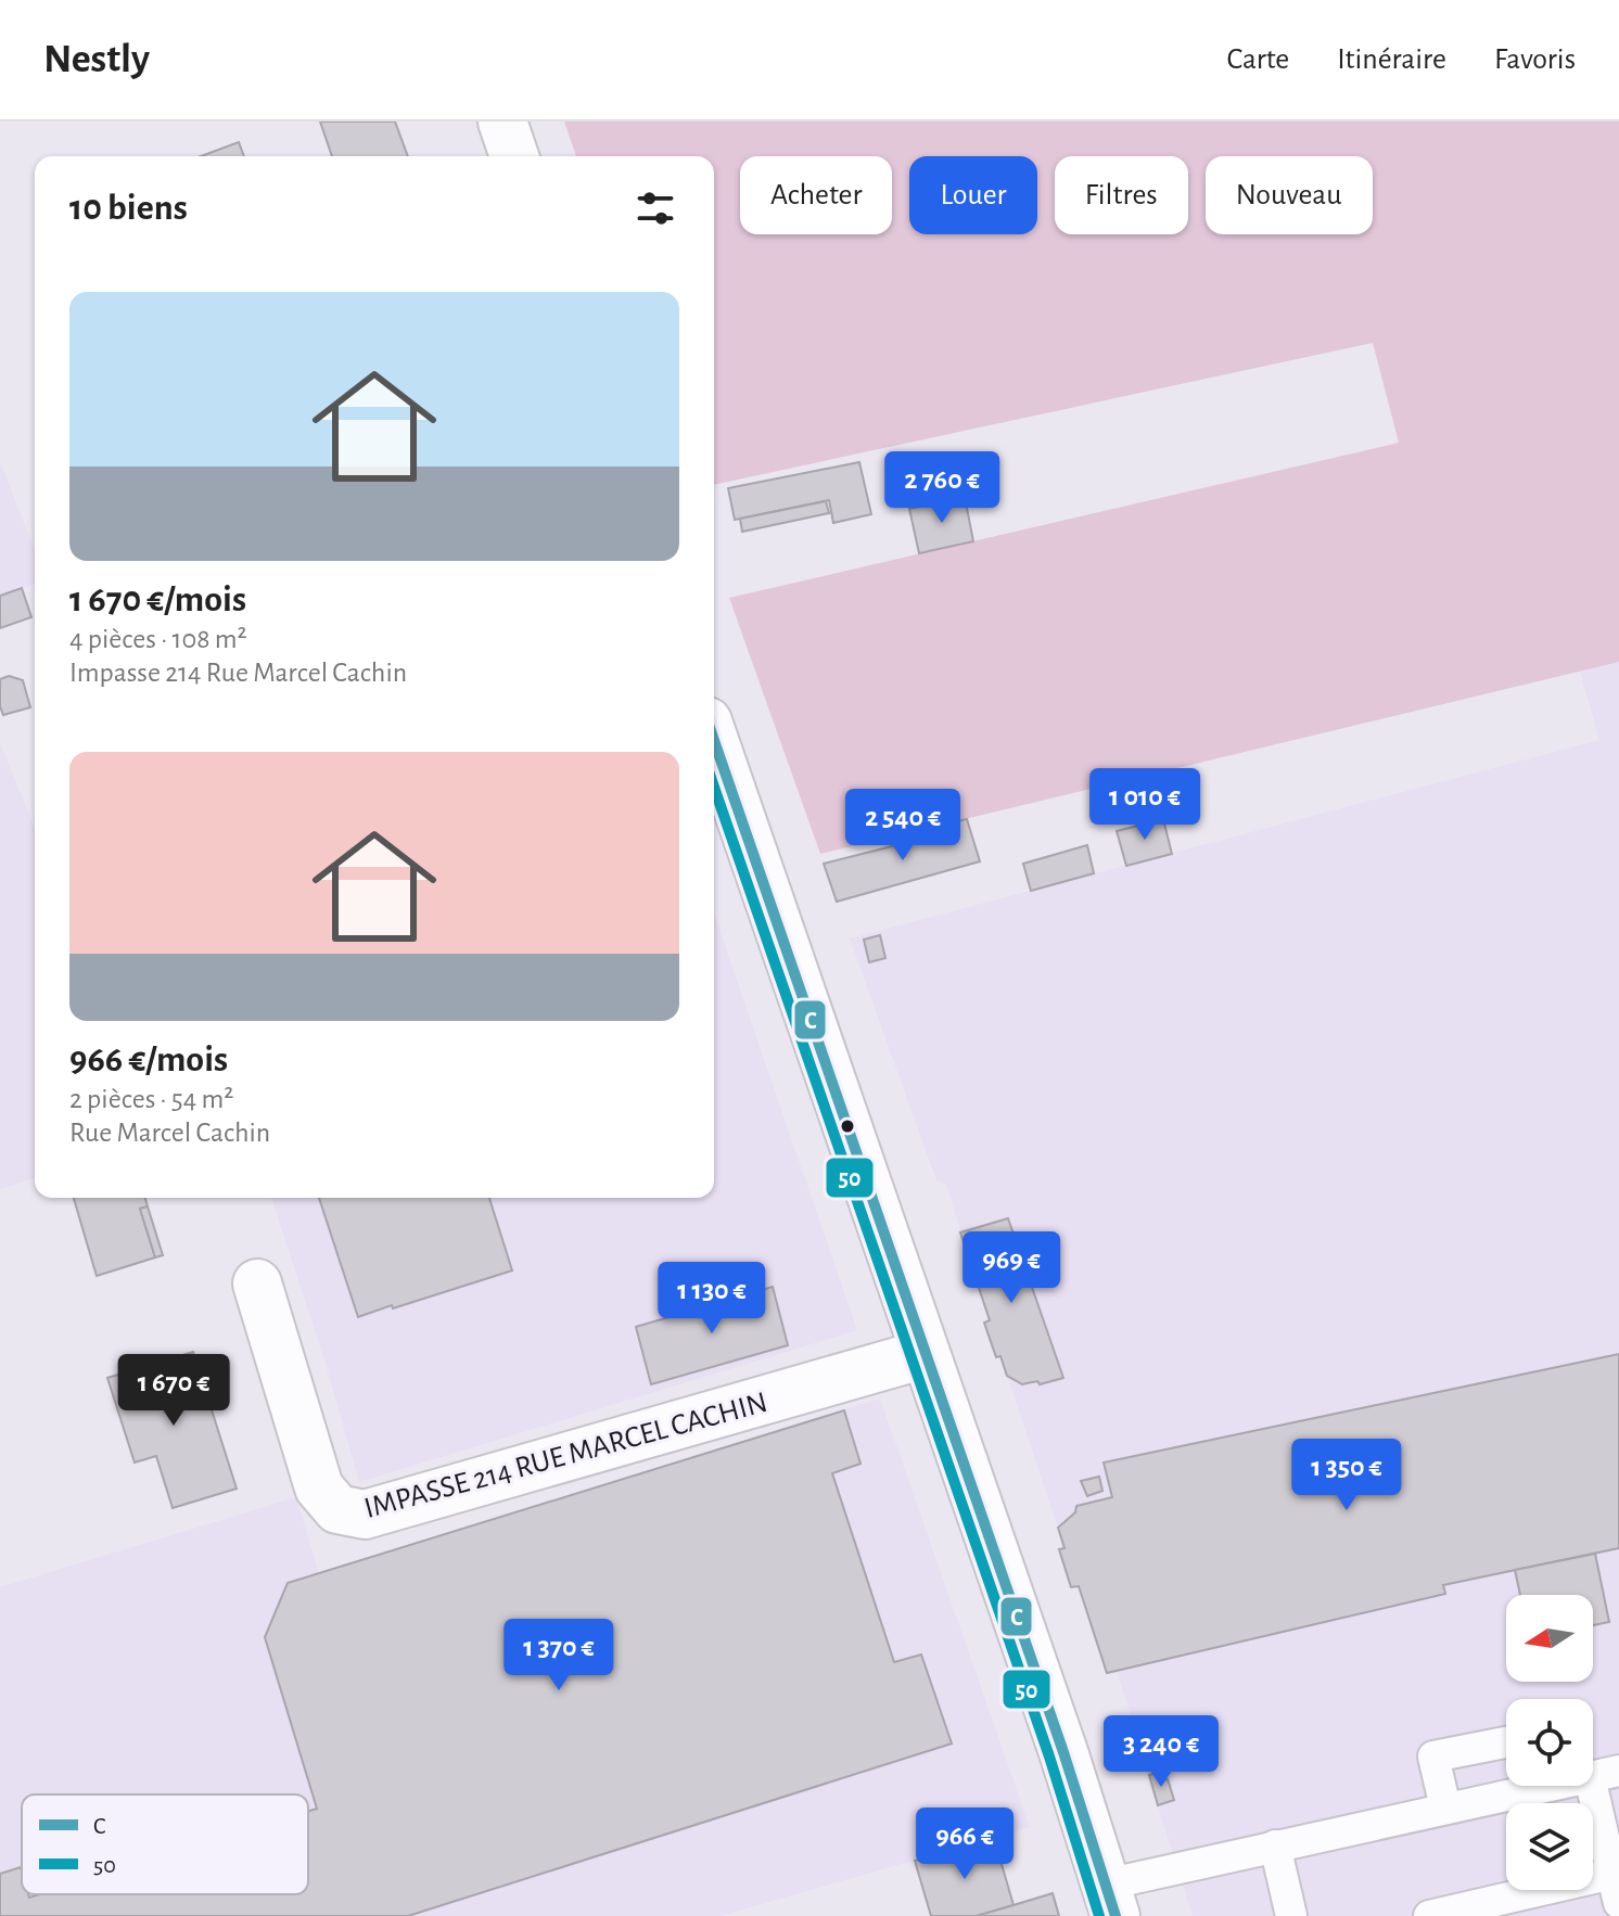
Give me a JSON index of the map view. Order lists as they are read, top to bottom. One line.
{"streets":{"street":["IMPASSE 214 RUE MARCEL CACHIN"]},"lines":["transit line C","transit line 50"],"legend":["C","50"],"north":"left","page":{"header":"Nestly","nav":["Carte","Itinéraire","Favoris"],"chip":["Acheter","Louer","Filtres","Nouveau"],"heading":"10 biens","list":[{"name":"1 670 €/mois","note":"4 pièces · 108 m² · Impasse 214 Rue Marcel Cachin"},{"name":"966 €/mois","note":"2 pièces · 54 m² · Rue Marcel Cachin"}],"price":["2 760 €","1 010 €","2 540 €","969 €","1 130 €","1 670 €","1 350 €","1 370 €","3 240 €","966 €"]}}
